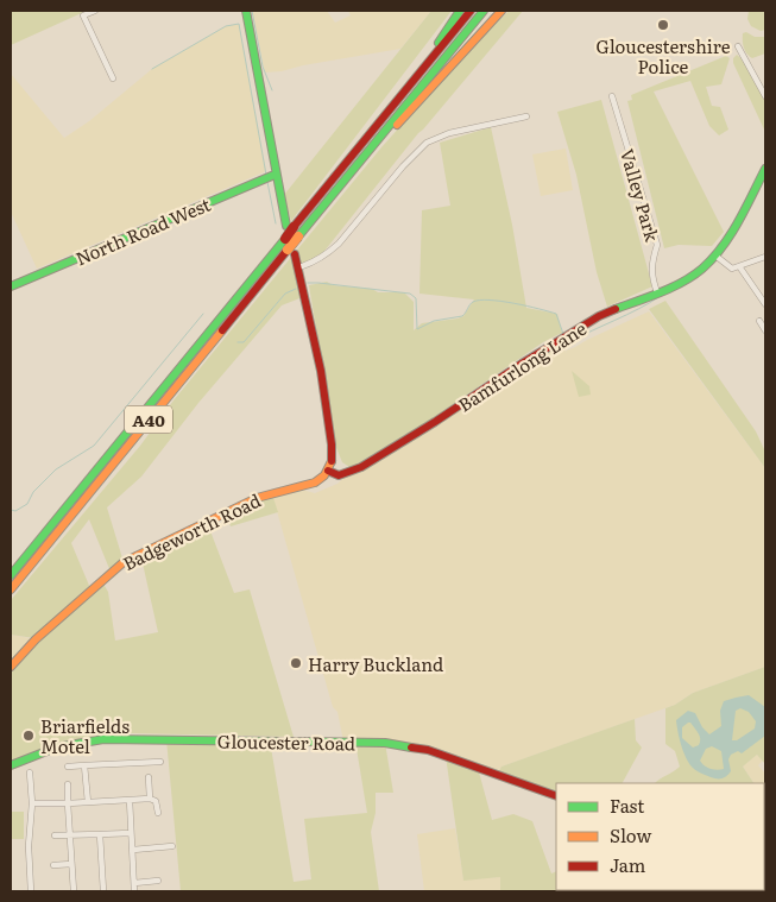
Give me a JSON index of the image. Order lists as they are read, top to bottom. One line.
{"streets":{"main road":["North Road West","Bamfurlong Lane","A40","Badgeworth Road","Gloucester Road"],"street":["Valley Park"]},"crossings":[["Valley Park","Bamfurlong Lane"],["Bamfurlong Lane","Badgeworth Road"]],"places":["Gloucestershire Police","Harry Buckland","Briarfields Motel"],"legend":["Fast","Slow","Jam"]}
